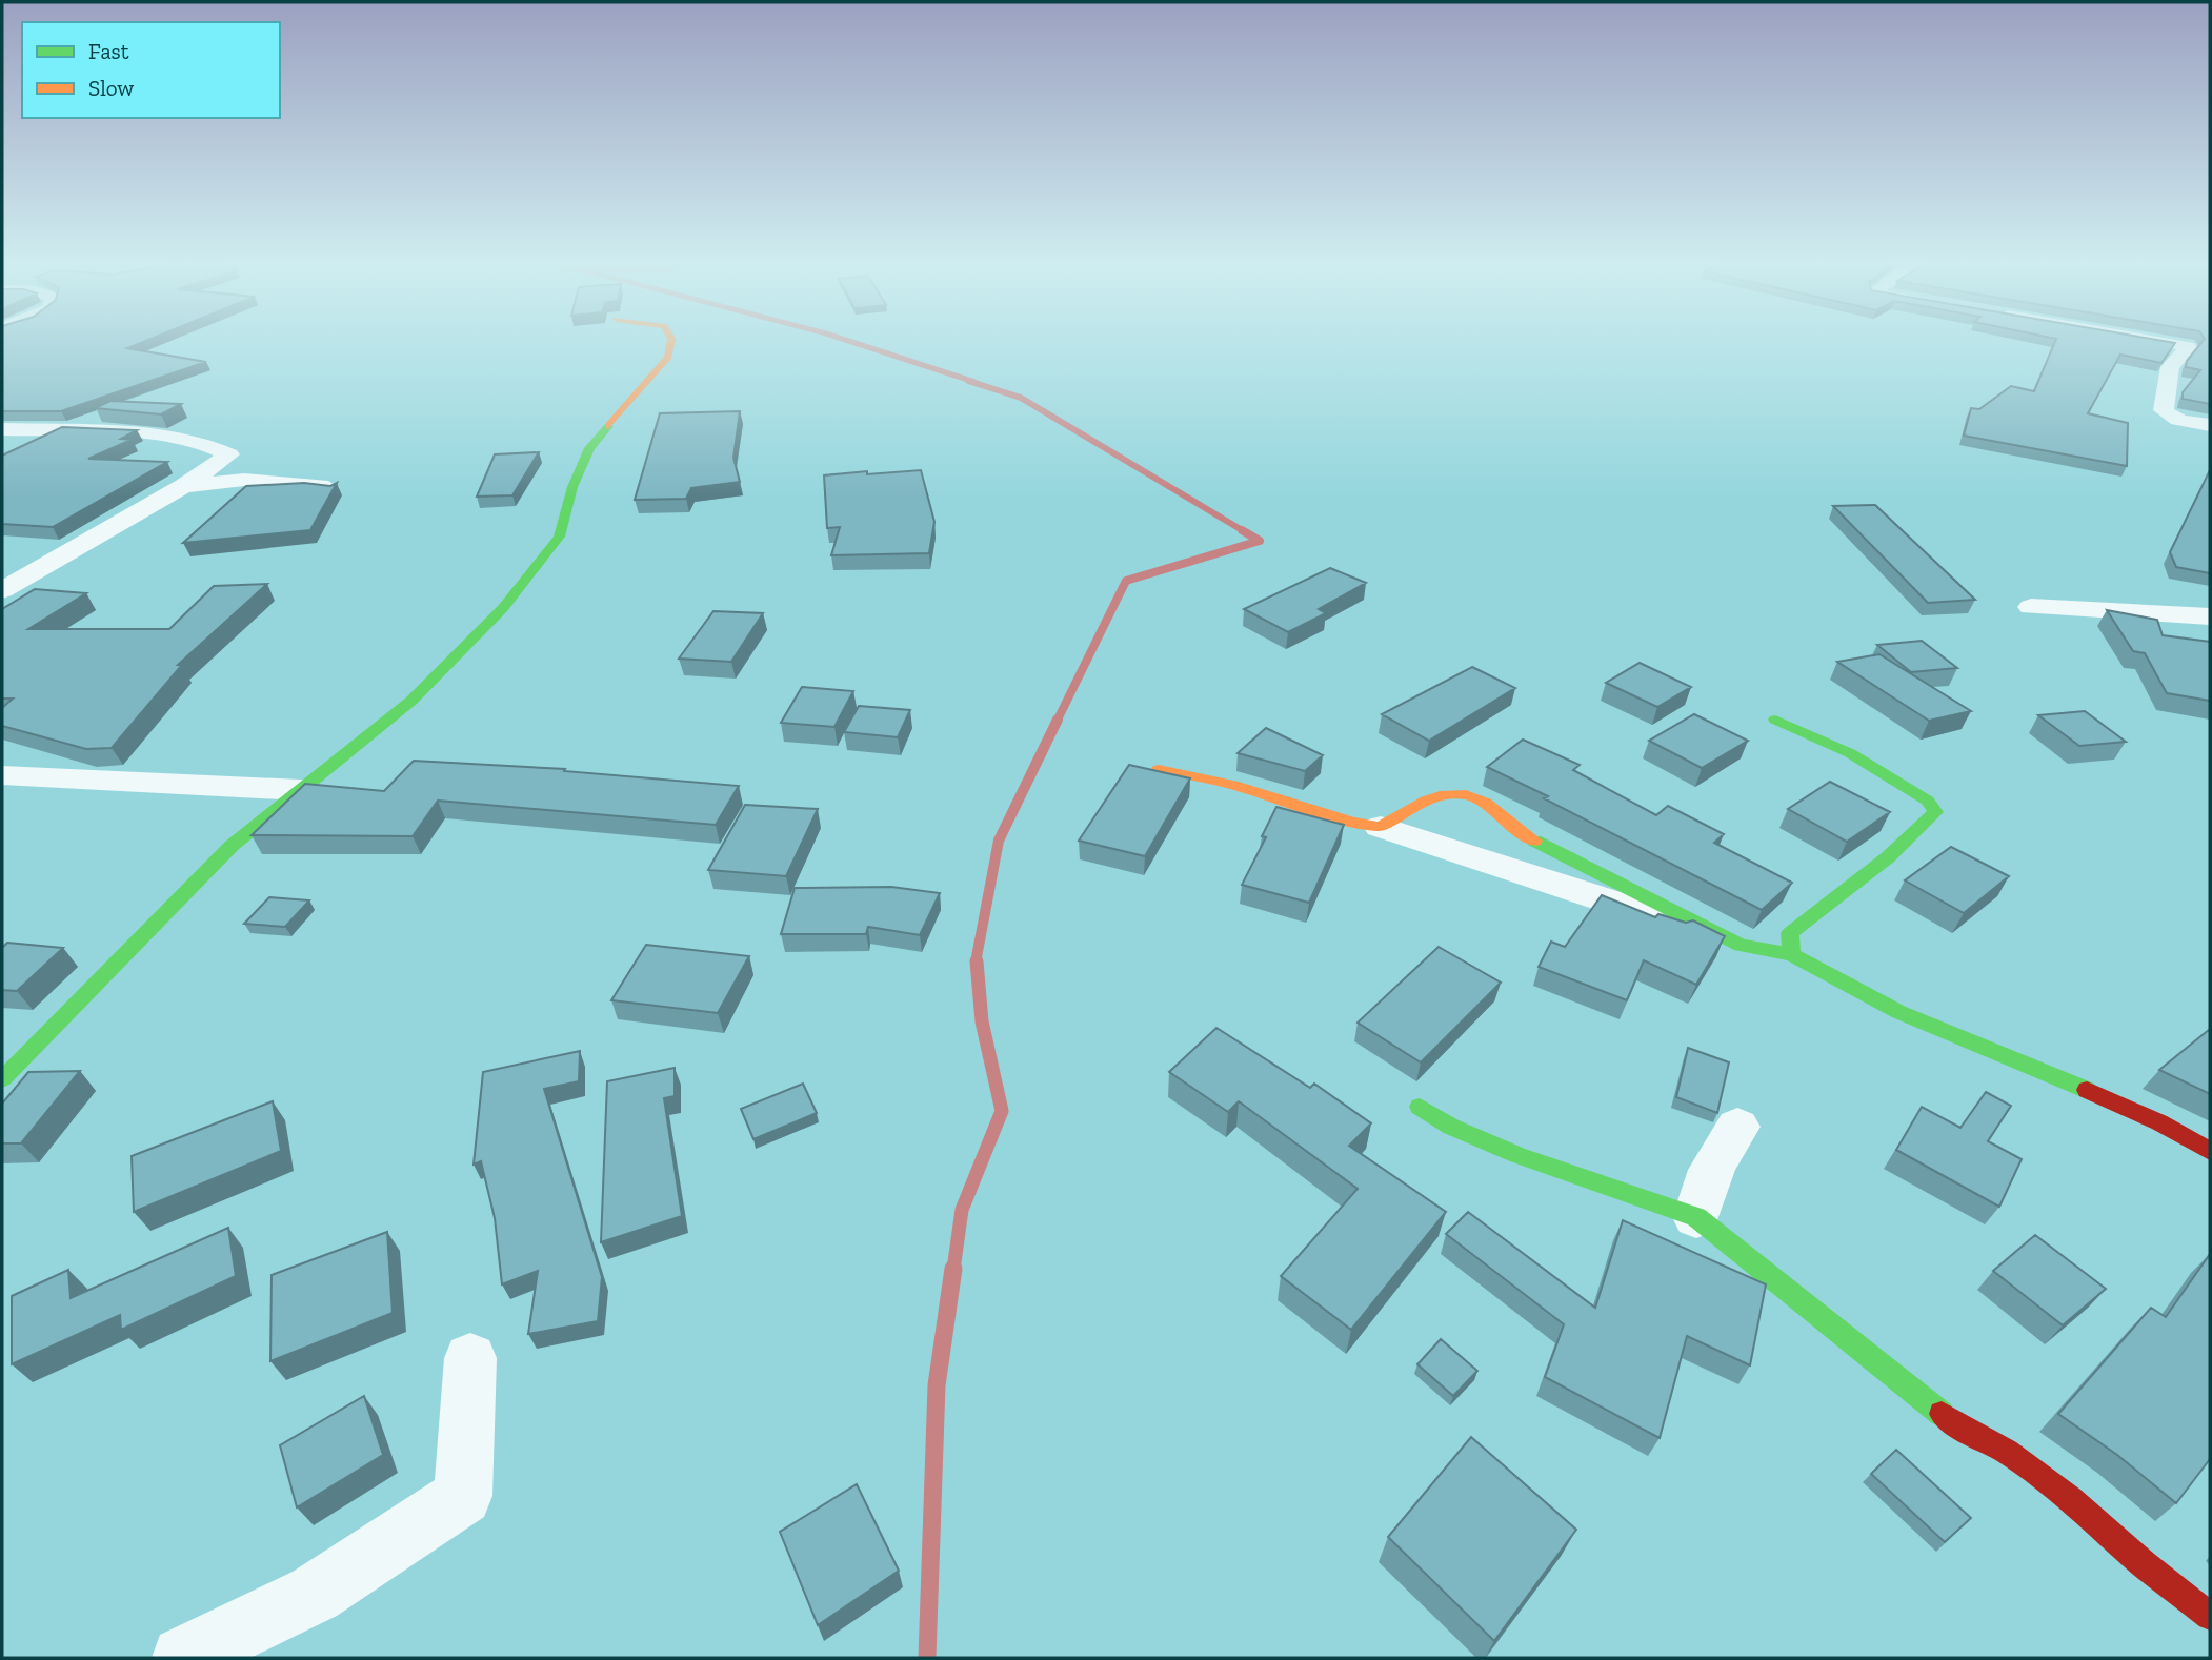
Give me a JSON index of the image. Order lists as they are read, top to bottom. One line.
{"legend":["Fast","Slow"]}
